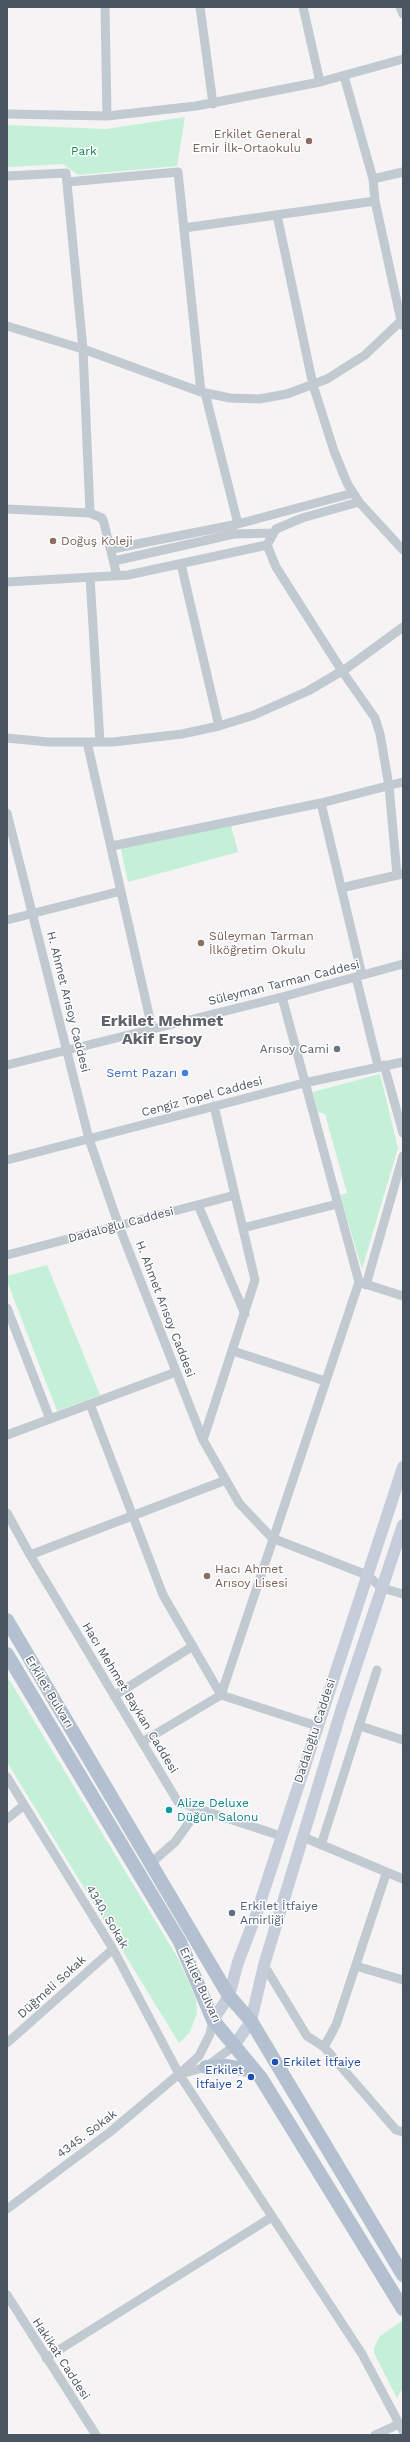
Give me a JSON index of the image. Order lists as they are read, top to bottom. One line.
{"streets":{"main road":["Erkilet Bulvarı"],"street":["Süleyman Tarman Caddesi","H. Ahmet Arısoy Caddesi","Cengiz Topel Caddesi","Dadaloğlu Caddesi","Hacı Mehmet Baykan Caddesi","4340. Sokak","Düğmeli Sokak","4345. Sokak","Hakikat Caddesi"]},"crossings":[["Süleyman Tarman Caddesi","H. Ahmet Arısoy Caddesi"],["H. Ahmet Arısoy Caddesi","Cengiz Topel Caddesi"],["H. Ahmet Arısoy Caddesi","Dadaloğlu Caddesi"],["Dadaloğlu Caddesi","Erkilet Bulvarı"],["Dadaloğlu Caddesi","Hacı Mehmet Baykan Caddesi"],["Dadaloğlu Caddesi","4345. Sokak"],["Erkilet Bulvarı","4345. Sokak"],["4340. Sokak","Düğmeli Sokak"],["4340. Sokak","4345. Sokak"]],"districts":["Erkilet Mehmet Akif Ersoy"],"parks":["Park"],"places":["Erkilet General Emir İlk-Ortaokulu","Doğuş Koleji","Süleyman Tarman İlköğretim Okulu","Arısoy Cami","Semt Pazarı","Hacı Ahmet Arısoy Lisesi","Alize Deluxe Düğün Salonu","Erkilet İtfaiye Amirliği","Erkilet İtfaiye","Erkilet İtfaiye 2"]}
